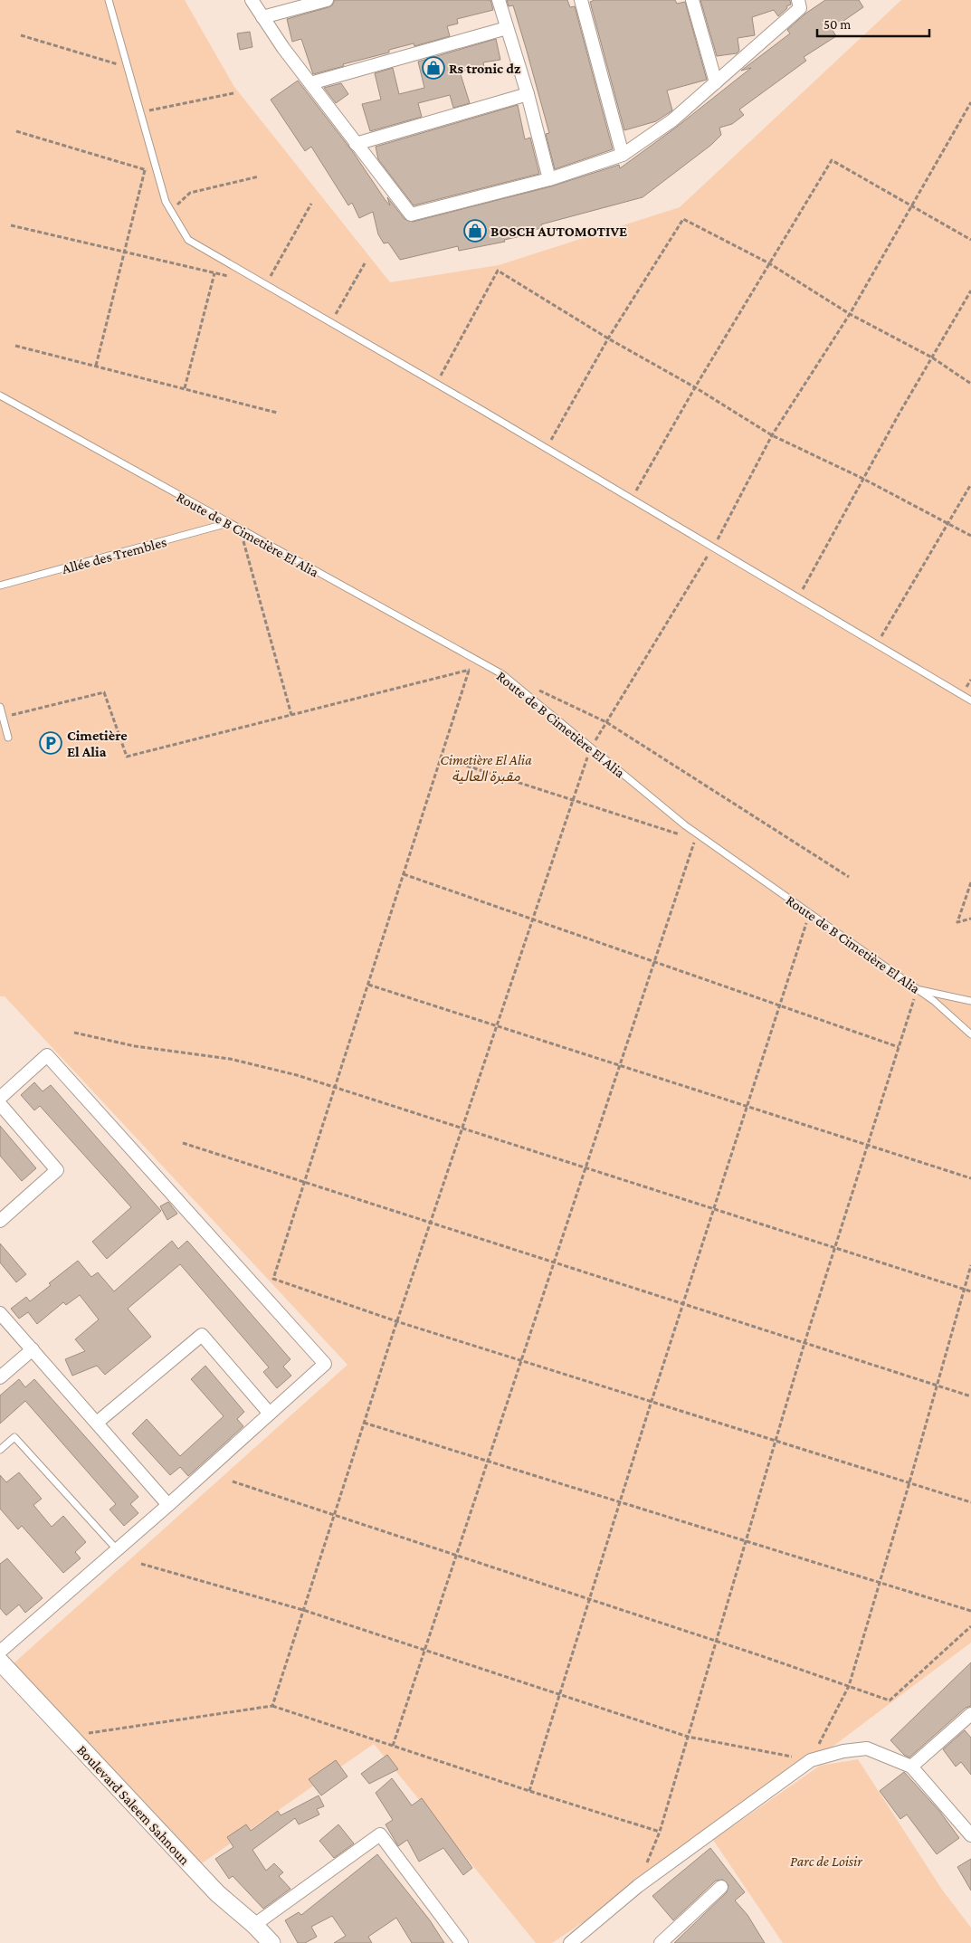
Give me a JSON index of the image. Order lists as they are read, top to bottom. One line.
{"streets":{"street":["Boulevard Saleem Sahnoun"],"lane":["Route de B Cimetière El Alia","Allée des Trembles"]},"crossings":[["Route de B Cimetière El Alia","Allée des Trembles"]],"parks":["Cimetière El Alia مقبرة العالية","Parc de Loisir"],"places":{"shop":["Rs tronic dz","BOSCH AUTOMOTIVE"],"parking":["Cimetière El Alia"]},"scale_bar":"50 m"}
